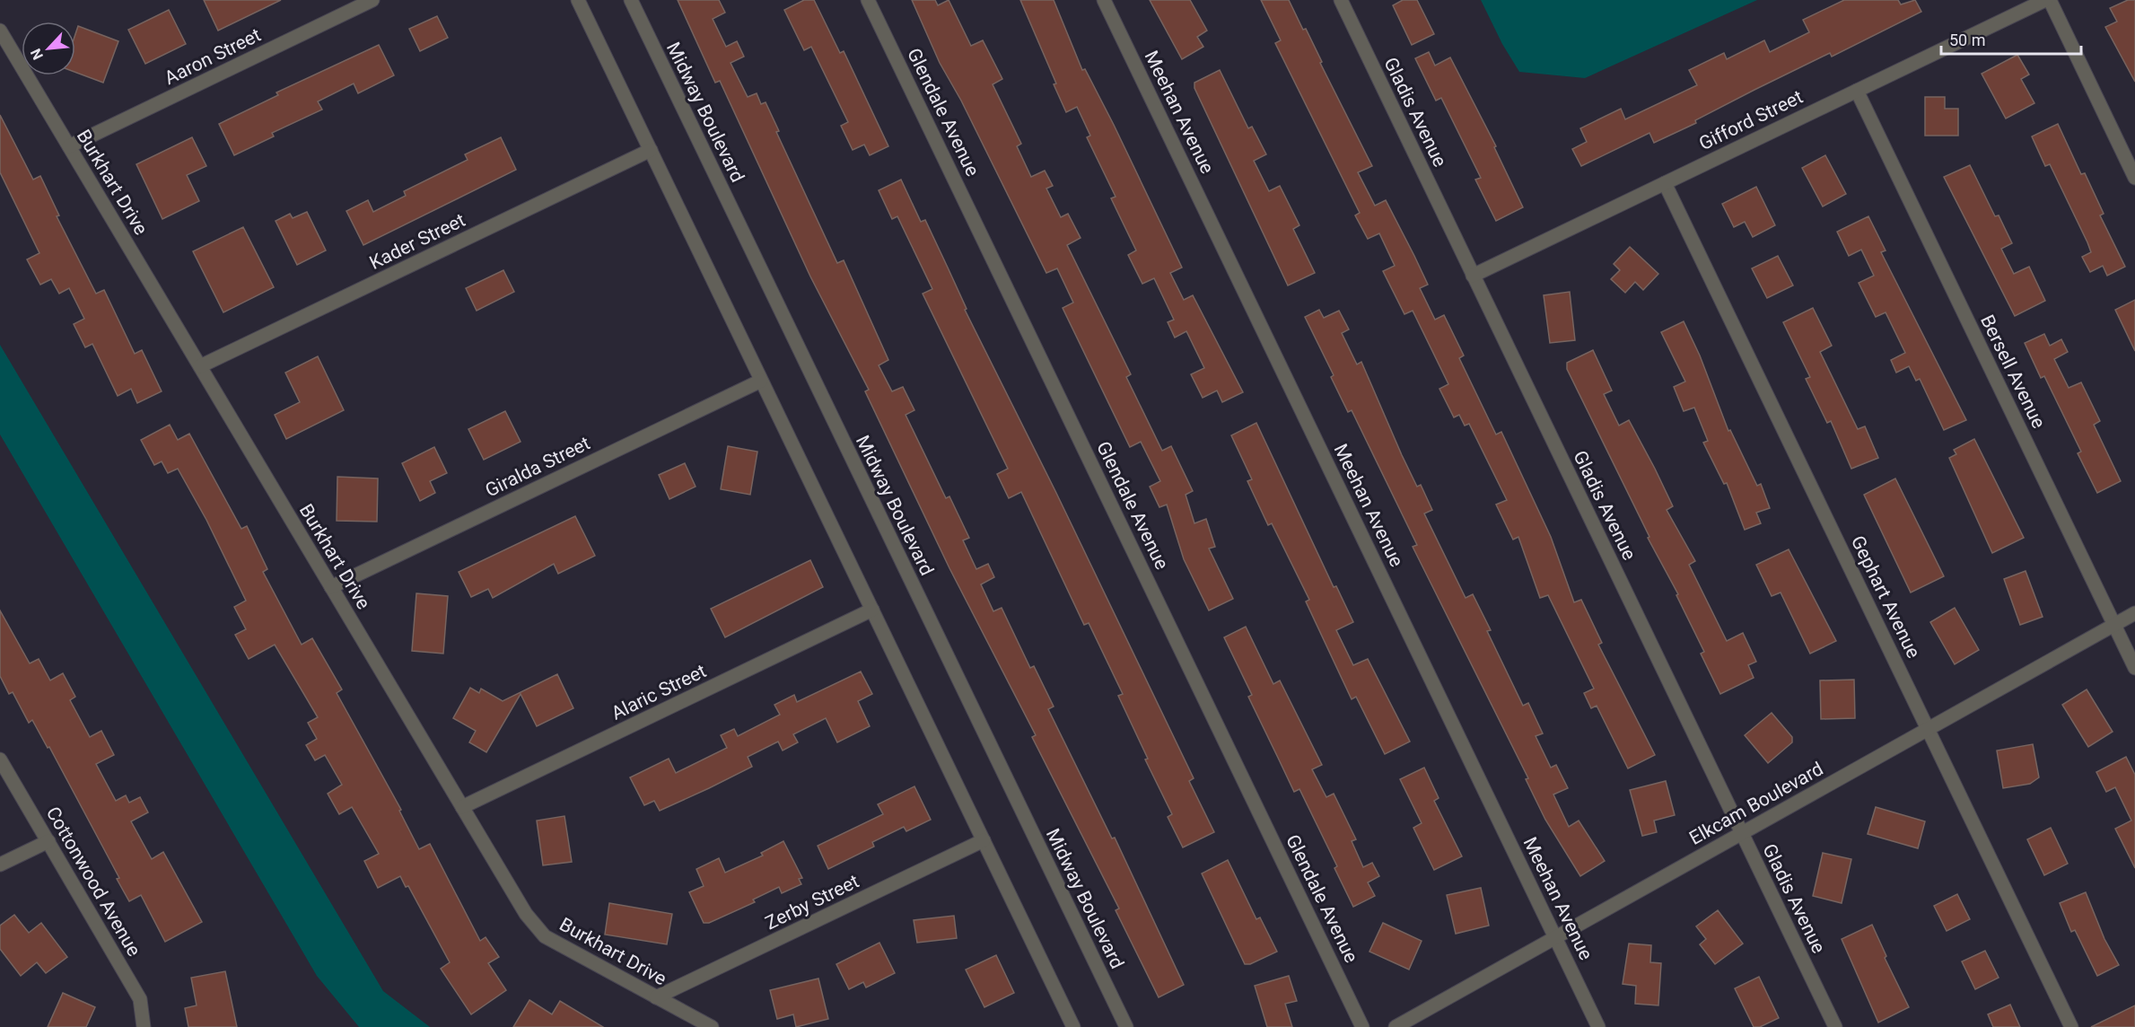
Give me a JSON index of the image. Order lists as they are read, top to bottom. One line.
{"streets":{"street":["Aaron Street","Midway Boulevard","Glendale Avenue","Meehan Avenue","Gladis Avenue","Gifford Street","Burkhart Drive","Kader Street","Bersell Avenue","Giralda Street","Gephart Avenue","Alaric Street","Elkcam Boulevard","Cottonwood Avenue","Zerby Street"]},"crossings":[["Aaron Street","Burkhart Drive"],["Meehan Avenue","Elkcam Boulevard"],["Gladis Avenue","Gifford Street"],["Gladis Avenue","Elkcam Boulevard"],["Gifford Street","Bersell Avenue"],["Gifford Street","Gephart Avenue"],["Burkhart Drive","Kader Street"],["Burkhart Drive","Giralda Street"],["Burkhart Drive","Alaric Street"],["Burkhart Drive","Zerby Street"],["Bersell Avenue","Elkcam Boulevard"],["Gephart Avenue","Elkcam Boulevard"]],"scale_bar":"50 m","north":"bottom left"}
